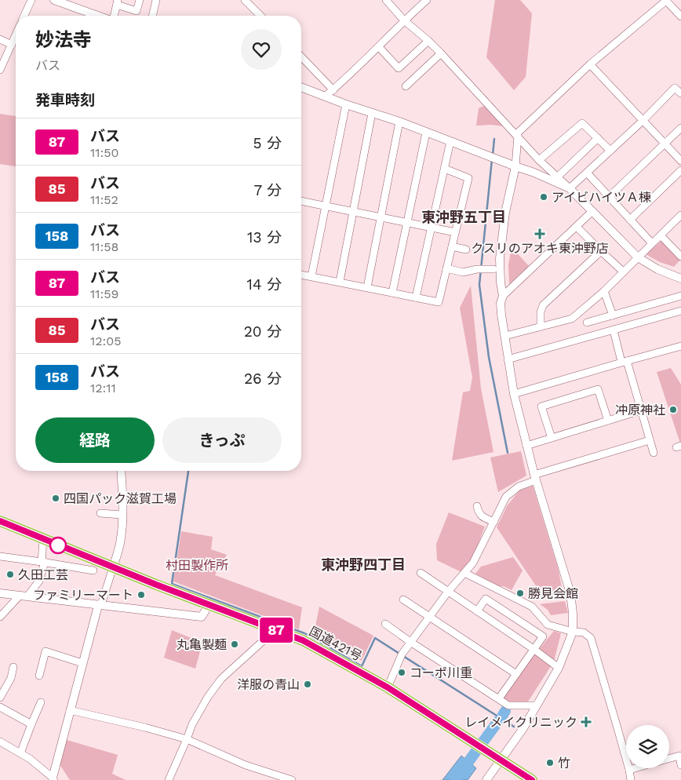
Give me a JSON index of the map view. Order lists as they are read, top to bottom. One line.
{"streets":{"highway":["国道421号"]},"districts":["東沖野五丁目","東沖野四丁目"],"parks":["村田製作所"],"places":{"other":["アイビハイツＡ棟","冲原神社","四国パック滋賀工場","久田工芸","勝見会館","ファミリーマート","丸亀製麺","コーポ川重","洋服の青山","竹"],"health":["クスリのアオキ東沖野店","レイメイクリニック"]},"lines":["bus line 87"],"page":{"on_map":"87","heading":[["妙法寺","バス"],"発車時刻"],"list":[{"mark":"87","name":"バス","note":"11:50","value":"5 分"},{"mark":"85","name":"バス","note":"11:52","value":"7 分"},{"mark":"158","name":"バス","note":"11:58","value":"13 分"},{"mark":"87","name":"バス","note":"11:59","value":"14 分"},{"mark":"85","name":"バス","note":"12:05","value":"20 分"},{"mark":"158","name":"バス","note":"12:11","value":"26 分"}],"buttons":["経路","きっぷ"]}}
